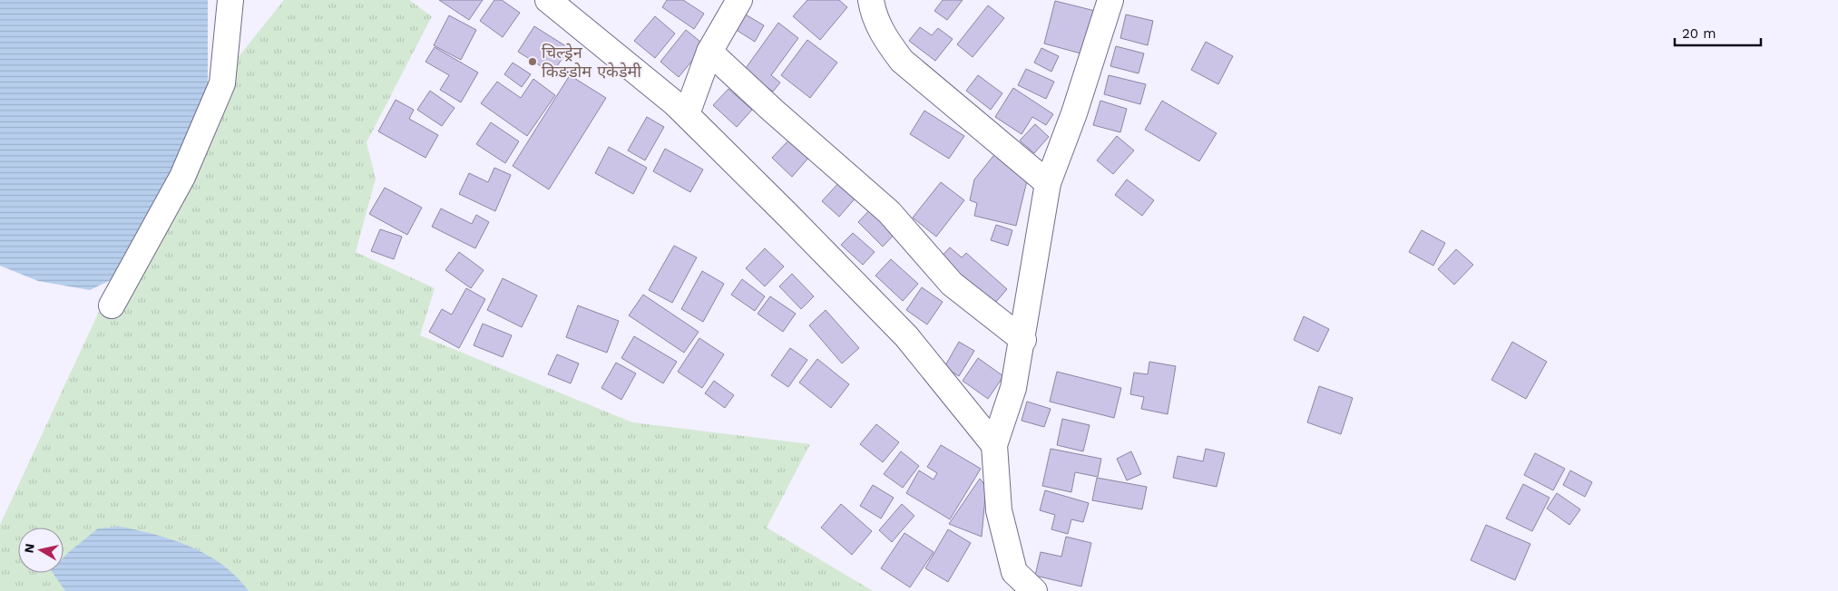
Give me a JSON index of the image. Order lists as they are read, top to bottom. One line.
{"places":["चिल्ड्रेन किङडोम एकेडेमी"],"scale_bar":"20 m","north":"left"}
